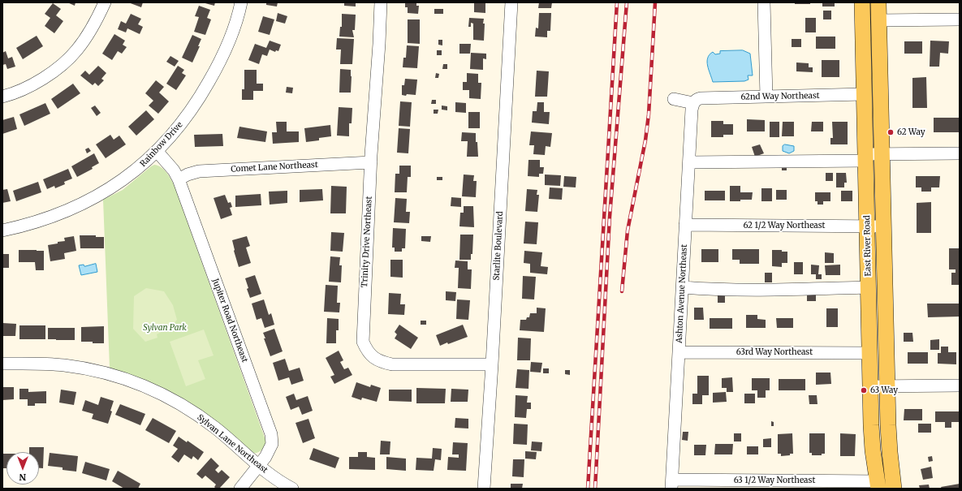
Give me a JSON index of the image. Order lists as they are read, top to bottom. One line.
{"streets":{"main road":["East River Road"],"street":["62nd Way Northeast","Rainbow Drive","Comet Lane Northeast","62 1/2 Way Northeast","Trinity Drive Northeast","Starlite Boulevard","Ashton Avenue Northeast","Jupiter Road Northeast","63rd Way Northeast","Sylvan Lane Northeast","63 1/2 Way Northeast"]},"crossings":[["62nd Way Northeast","East River Road"],["62nd Way Northeast","Ashton Avenue Northeast"],["Rainbow Drive","Jupiter Road Northeast"],["Comet Lane Northeast","Trinity Drive Northeast"],["Comet Lane Northeast","Jupiter Road Northeast"],["62 1/2 Way Northeast","East River Road"],["62 1/2 Way Northeast","Ashton Avenue Northeast"],["Trinity Drive Northeast","Starlite Boulevard"],["East River Road","63rd Way Northeast"],["East River Road","63 1/2 Way Northeast"],["Ashton Avenue Northeast","63rd Way Northeast"],["Ashton Avenue Northeast","63 1/2 Way Northeast"],["Jupiter Road Northeast","Sylvan Lane Northeast"]],"parks":["Sylvan Park"],"places":["62 Way","63 Way"],"north":"bottom"}
